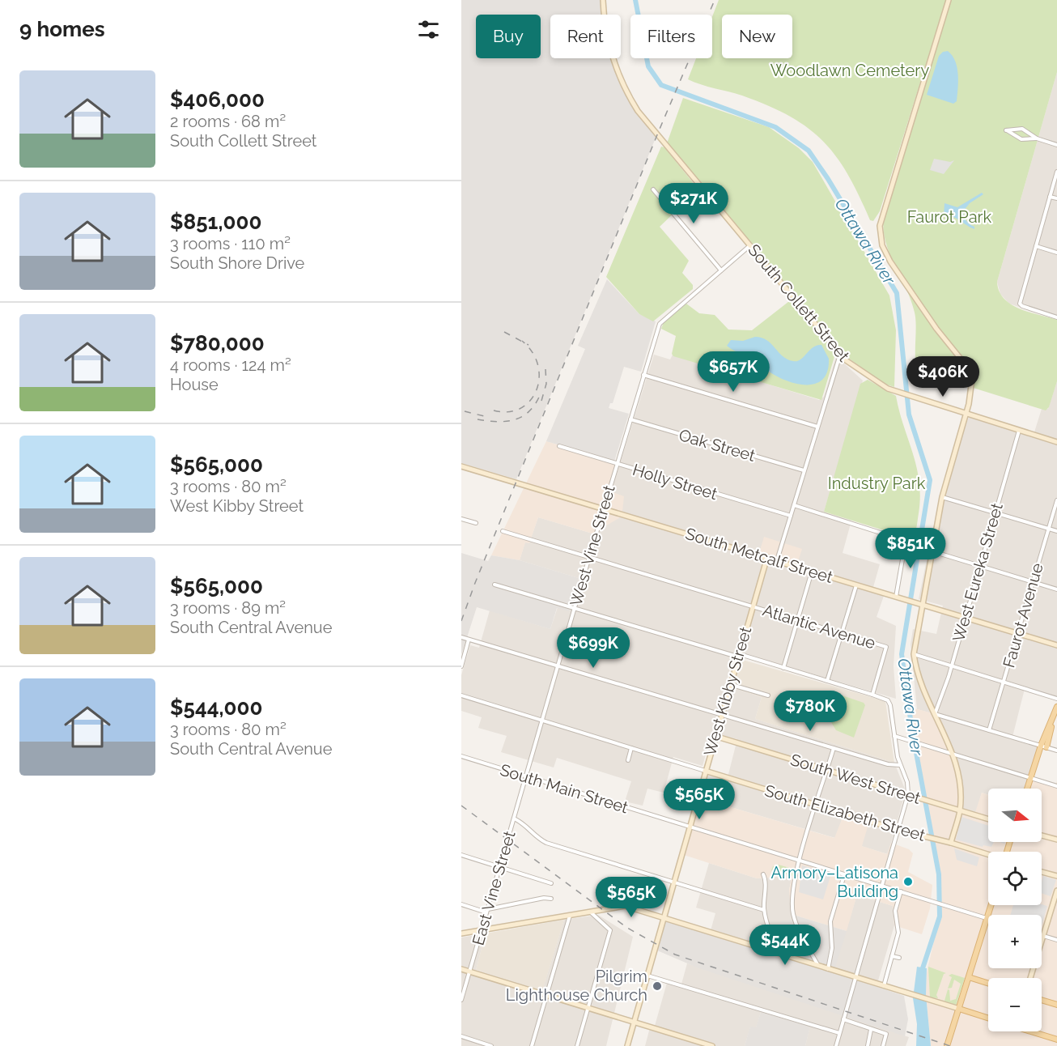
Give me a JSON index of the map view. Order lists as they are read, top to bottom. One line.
{"streets":{"street":["South Collett Street","Oak Street","Holly Street","West Vine Street","South Metcalf Street","West Eureka Street","Faurot Avenue","Atlantic Avenue","West Kibby Street","South West Street","South Main Street","South Elizabeth Street","East Vine Street"]},"crossings":[["South Collett Street","West Eureka Street"],["Oak Street","West Vine Street"],["Holly Street","West Vine Street"],["West Vine Street","South Metcalf Street"],["West Vine Street","Atlantic Avenue"],["West Vine Street","South Main Street"],["West Vine Street","South Elizabeth Street"],["West Vine Street","East Vine Street"],["South Metcalf Street","West Eureka Street"],["South Metcalf Street","Faurot Avenue"],["South Metcalf Street","West Kibby Street"],["Atlantic Avenue","West Kibby Street"],["West Kibby Street","South West Street"],["West Kibby Street","South Main Street"],["West Kibby Street","South Elizabeth Street"],["South Main Street","East Vine Street"]],"water":["Ottawa River"],"parks":["Woodlawn Cemetery","Faurot Park","Industry Park"],"places":["Armory–Latisona Building","Pilgrim Lighthouse Church"],"north":"right","page":{"heading":"9 homes","chip":["Buy","Rent","Filters","New"],"list":[{"name":"$406,000","note":"2 rooms · 68 m² · South Collett Street"},{"name":"$851,000","note":"3 rooms · 110 m² · South Shore Drive"},{"name":"$780,000","note":"4 rooms · 124 m² · House"},{"name":"$565,000","note":"3 rooms · 80 m² · West Kibby Street"},{"name":"$565,000","note":"3 rooms · 89 m² · South Central Avenue"},{"name":"$544,000","note":"3 rooms · 80 m² · South Central Avenue"}],"price":["$271K","$657K","$406K","$851K","$699K","$780K","$565K","$565K","$544K"],"map_buttons":["+","−"]}}
